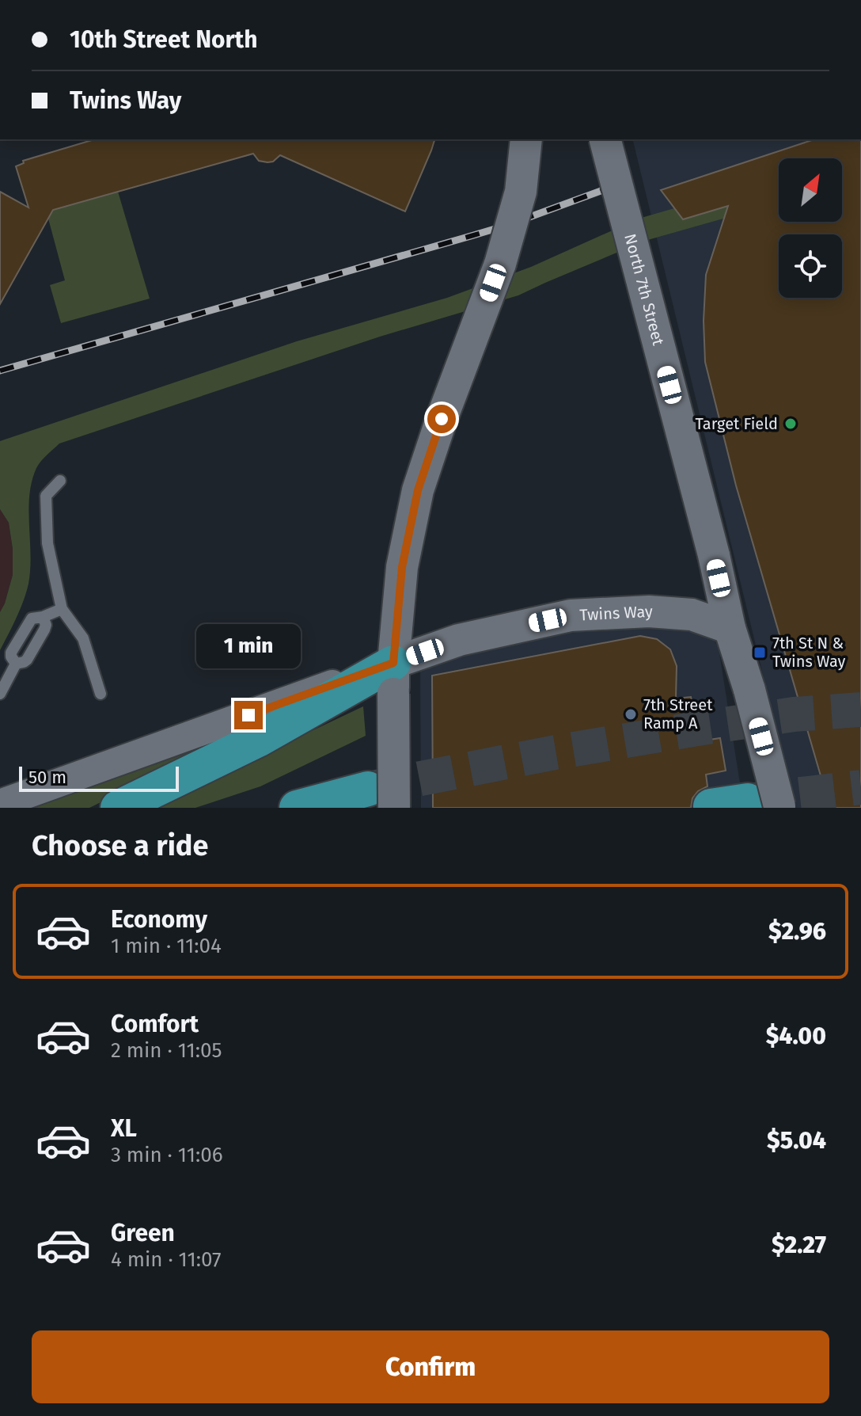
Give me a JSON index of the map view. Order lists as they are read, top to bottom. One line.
{"streets":{"main road":["North 7th Street","Twins Way"]},"crossings":[["North 7th Street","Twins Way"]],"places":{"other":["Target Field","7th Street Ramp A"],"transit":["7th St N & Twins Way"]},"scale_bar":"50 m","north":"top right","page":{"banner":["10th Street North","Twins Way"],"bubble":"1 min","scale":"50 m","heading":"Choose a ride","list":[{"name":"Economy","note":"1 min · 11:04","value":"$2.96"},{"name":"Comfort","note":"2 min · 11:05","value":"$4.00"},{"name":"XL","note":"3 min · 11:06","value":"$5.04"},{"name":"Green","note":"4 min · 11:07","value":"$2.27"}],"buttons":"Confirm"}}
